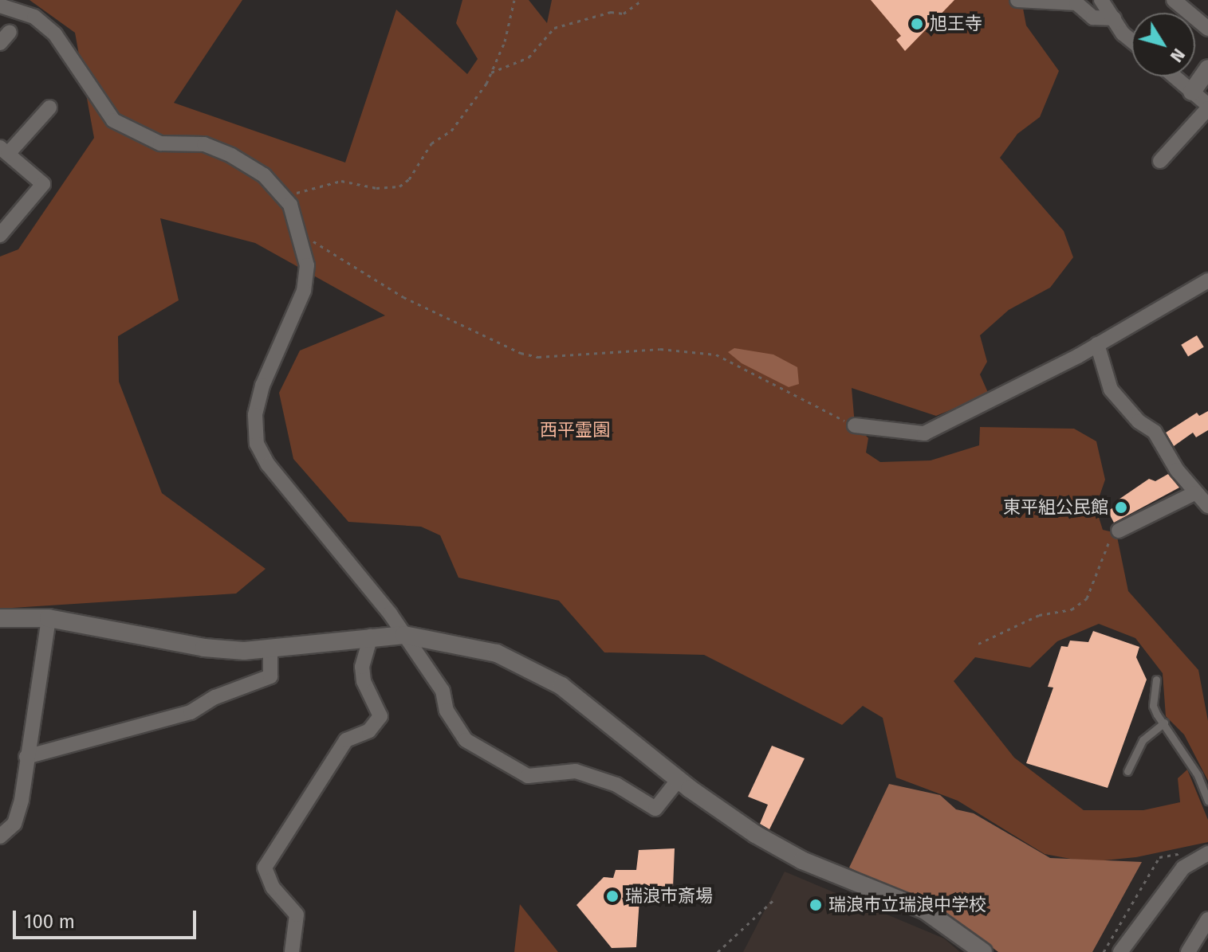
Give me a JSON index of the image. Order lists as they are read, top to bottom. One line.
{"parks":["西平霊園"],"places":["旭王寺","東平組公民館","瑞浪市斎場","瑞浪市立瑞浪中学校"],"scale_bar":"100 m","north":"bottom right"}
